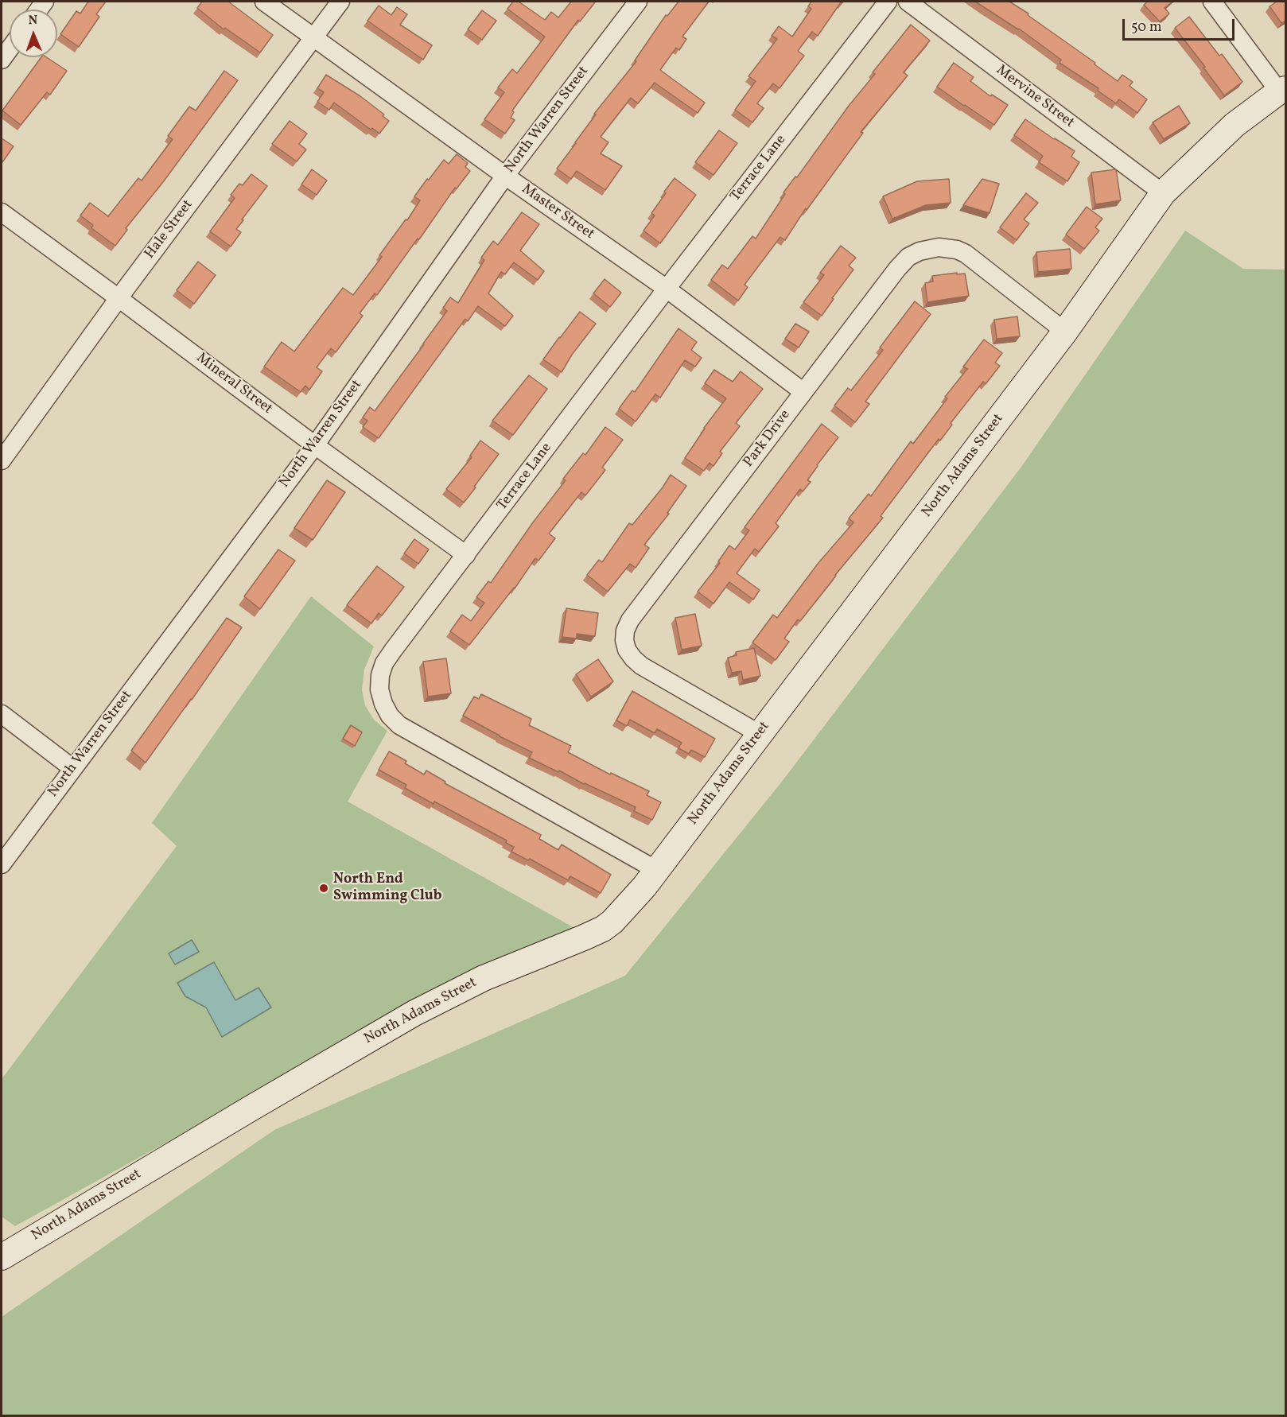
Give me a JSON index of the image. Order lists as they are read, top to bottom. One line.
{"streets":{"street":["Mervine Street","North Warren Street","Terrace Lane","Master Street","Hale Street","Mineral Street","Park Drive","North Adams Street"]},"crossings":[["Mervine Street","North Adams Street"],["North Warren Street","Master Street"],["North Warren Street","Mineral Street"],["Terrace Lane","Master Street"],["Terrace Lane","Mineral Street"],["Terrace Lane","North Adams Street"],["Master Street","Hale Street"],["Master Street","Park Drive"],["Hale Street","Mineral Street"],["Park Drive","North Adams Street"]],"places":["North End Swimming Club"],"scale_bar":"50 m","north":"top"}
